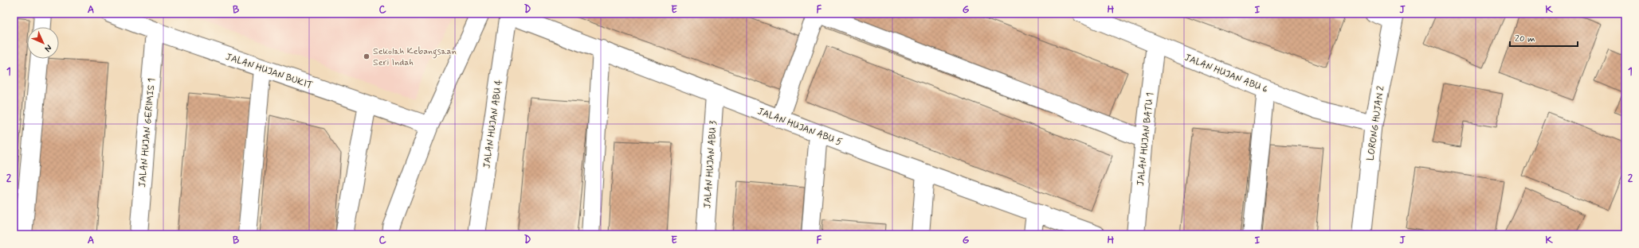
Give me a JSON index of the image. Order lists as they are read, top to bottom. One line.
{"streets":{"street":["JALAN HUJAN BUKIT","JALAN HUJAN ABU 6","LORONG HUJAN 2","JALAN HUJAN ABU 4","JALAN HUJAN ABU 5","JALAN HUJAN GERIMIS 1","JALAN HUJAN BATU 1","JALAN HUJAN ABU 3"]},"crossings":[["JALAN HUJAN BUKIT","JALAN HUJAN GERIMIS 1"],["JALAN HUJAN ABU 6","LORONG HUJAN 2"],["JALAN HUJAN ABU 6","JALAN HUJAN BATU 1"],["JALAN HUJAN ABU 4","JALAN HUJAN ABU 5"],["JALAN HUJAN ABU 5","JALAN HUJAN ABU 3"]],"places":["Sekolah Kebangsaan Seri Indah"],"scale_bar":"20 m","north":"bottom right","grid":{"columns":["A","B","C","D","E","F","G","H","I","J","K"],"rows":["1","2"]}}
